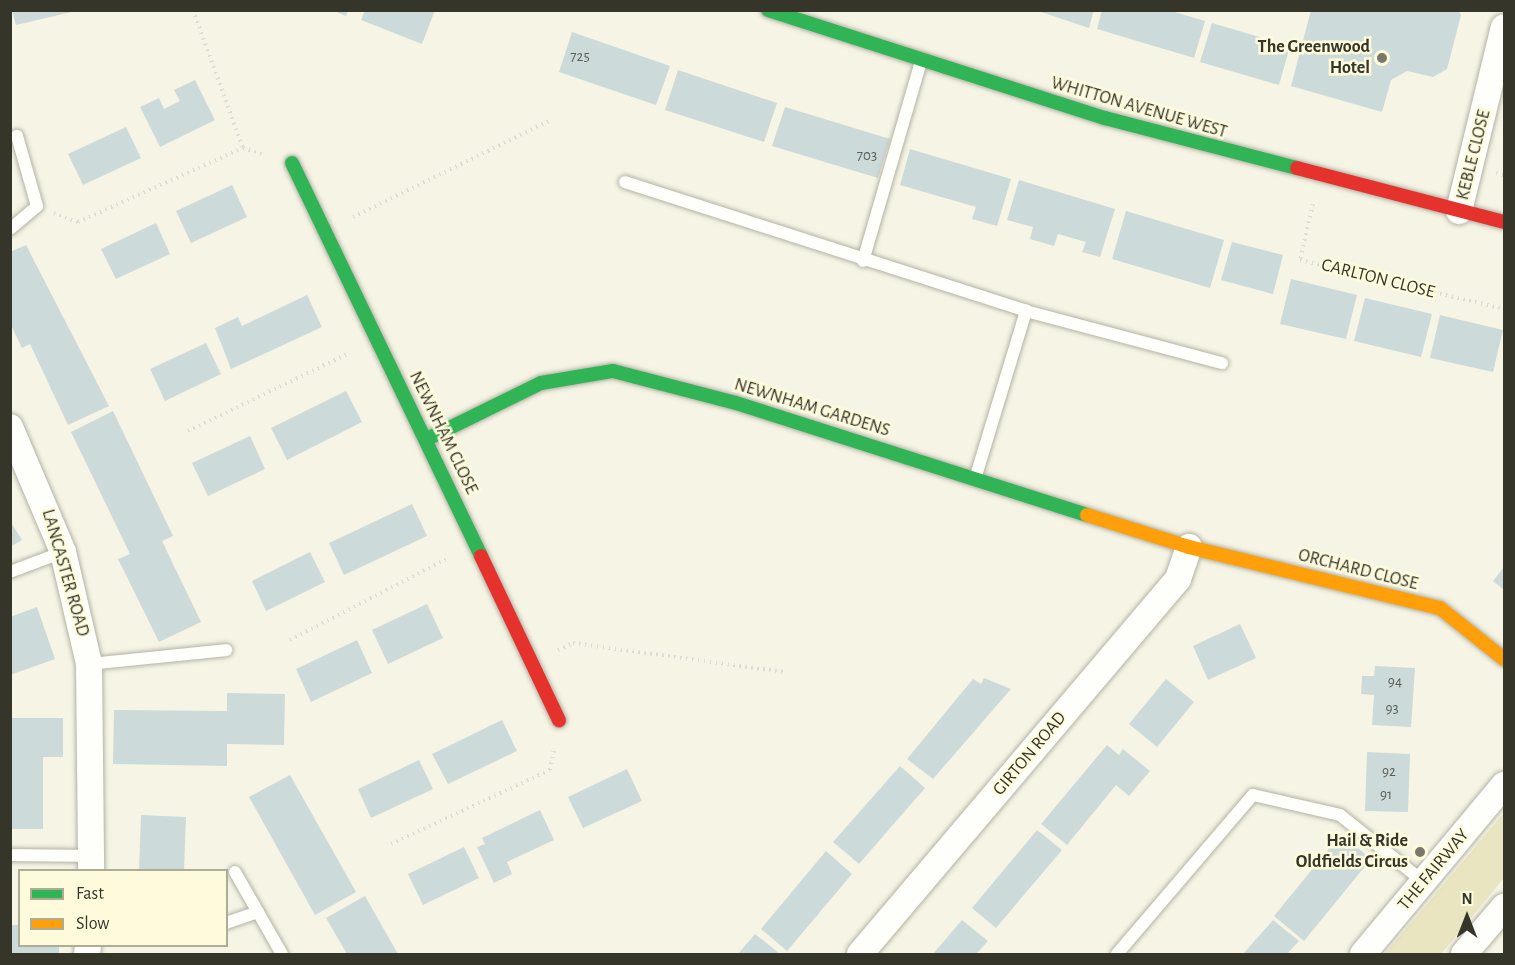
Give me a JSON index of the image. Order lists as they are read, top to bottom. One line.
{"streets":{"street":["WHITTON AVENUE WEST","KEBLE CLOSE","NEWNHAM GARDENS","NEWNHAM CLOSE","ORCHARD CLOSE","LANCASTER ROAD","GIRTON ROAD","THE FAIRWAY"],"path":["CARLTON CLOSE"]},"crossings":[["WHITTON AVENUE WEST","KEBLE CLOSE"],["WHITTON AVENUE WEST","CARLTON CLOSE"],["NEWNHAM GARDENS","NEWNHAM CLOSE"],["NEWNHAM GARDENS","ORCHARD CLOSE"],["NEWNHAM GARDENS","GIRTON ROAD"],["ORCHARD CLOSE","GIRTON ROAD"]],"places":["The Greenwood Hotel","Hail & Ride Oldfields Circus"],"house_numbers":["725","703","94","93","92","91"],"legend":["Fast","Slow"],"north":"top"}
